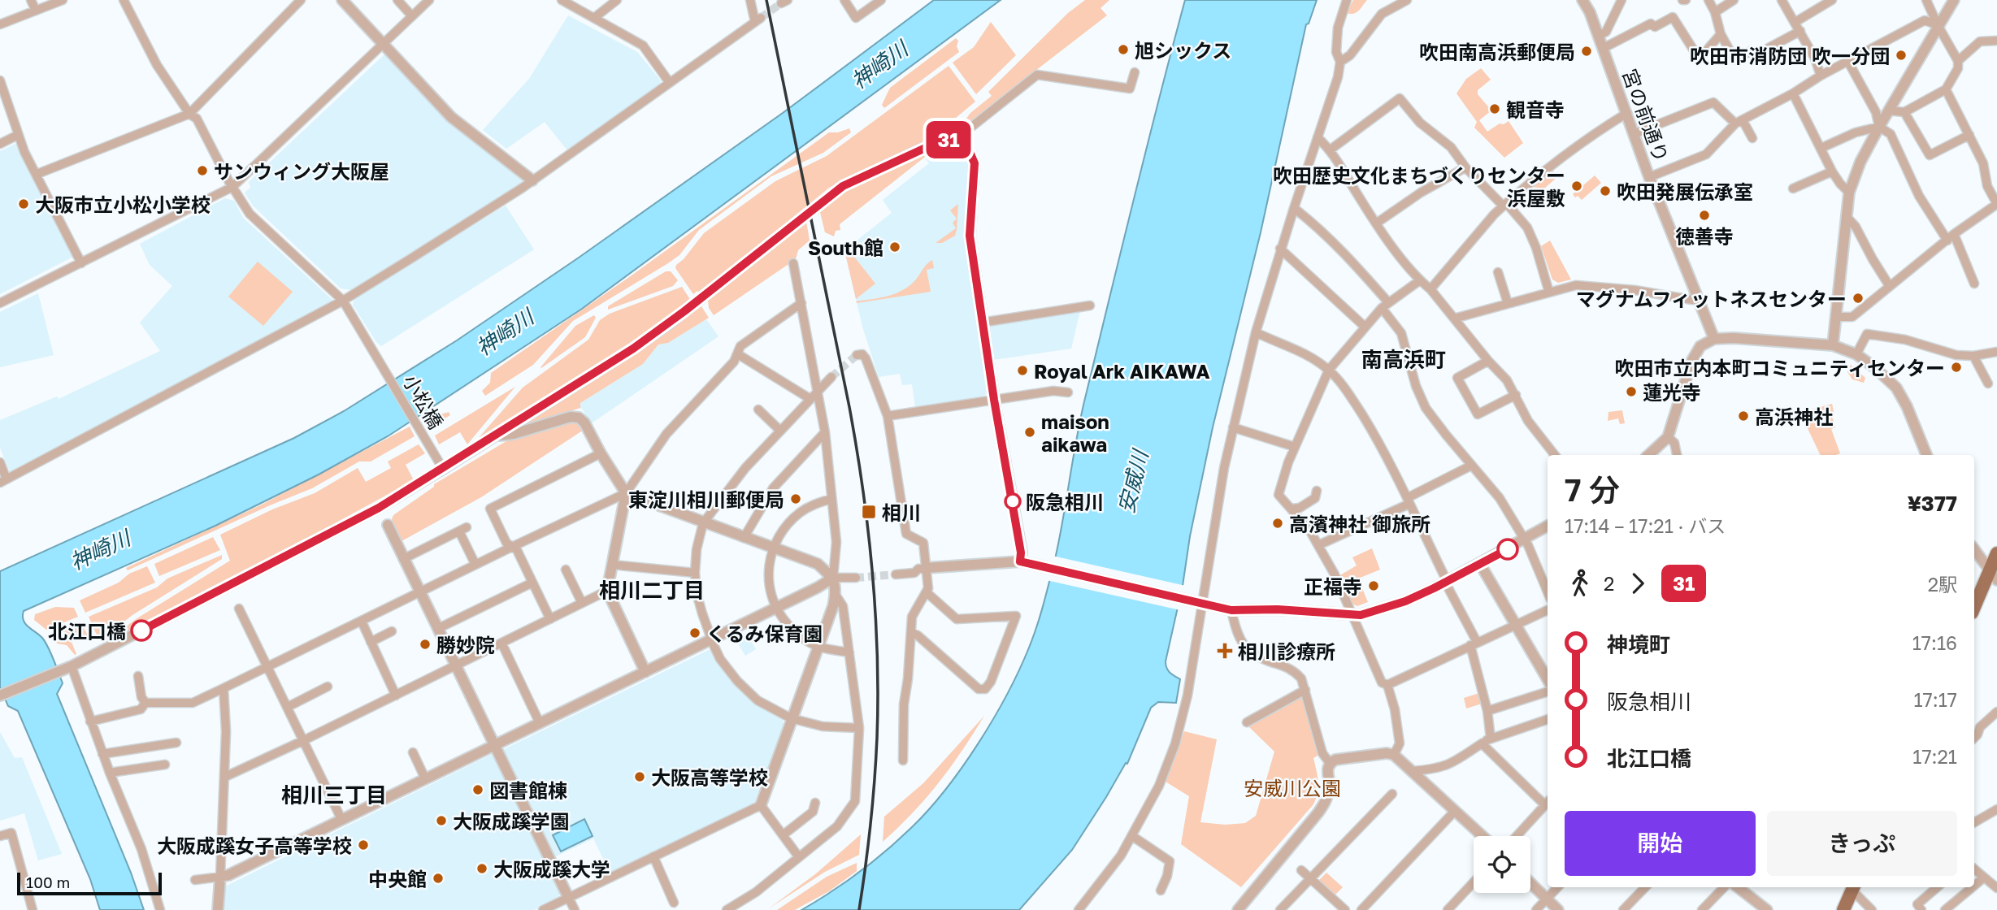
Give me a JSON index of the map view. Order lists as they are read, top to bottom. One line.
{"streets":{"street":["宮の前通り","小松橋"]},"districts":["南高浜町","相川二丁目","相川三丁目"],"water":["神崎川","安威川"],"parks":["安威川公園"],"places":{"other":["旭シックス","吹田南高浜郵便局","吹田市消防団 吹一分団","観音寺","サンウィング大阪屋","吹田歴史文化まちづくりセンター 浜屋敷","吹田発展伝承室","大阪市立小松小学校","徳善寺","South館","マグナムフィットネスセンター","吹田市立内本町コミュニティセンター","Royal Ark AIKAWA","蓮光寺","高浜神社","maison aikawa","東淀川相川郵便局","阪急相川","高濱神社 御旅所","正福寺","北江口橋","くるみ保育園","勝妙院","大阪高等学校","図書館棟","大阪成蹊学園","大阪成蹊女子高等学校","大阪成蹊大学","中央館"],"transit":["相川"],"health":["相川診療所"]},"lines":["bus line 31"],"scale_bar":"100 m","page":{"on_map":"31","heading":["7 分","17:14 – 17:21 · バス","¥377"],"legs":["2","31","2駅"],"list":[{"name":"神境町","value":"17:16"},{"name":"阪急相川","value":"17:17"},{"name":"北江口橋","value":"17:21"}],"buttons":["開始","きっぷ"],"scale":"100 m"}}
